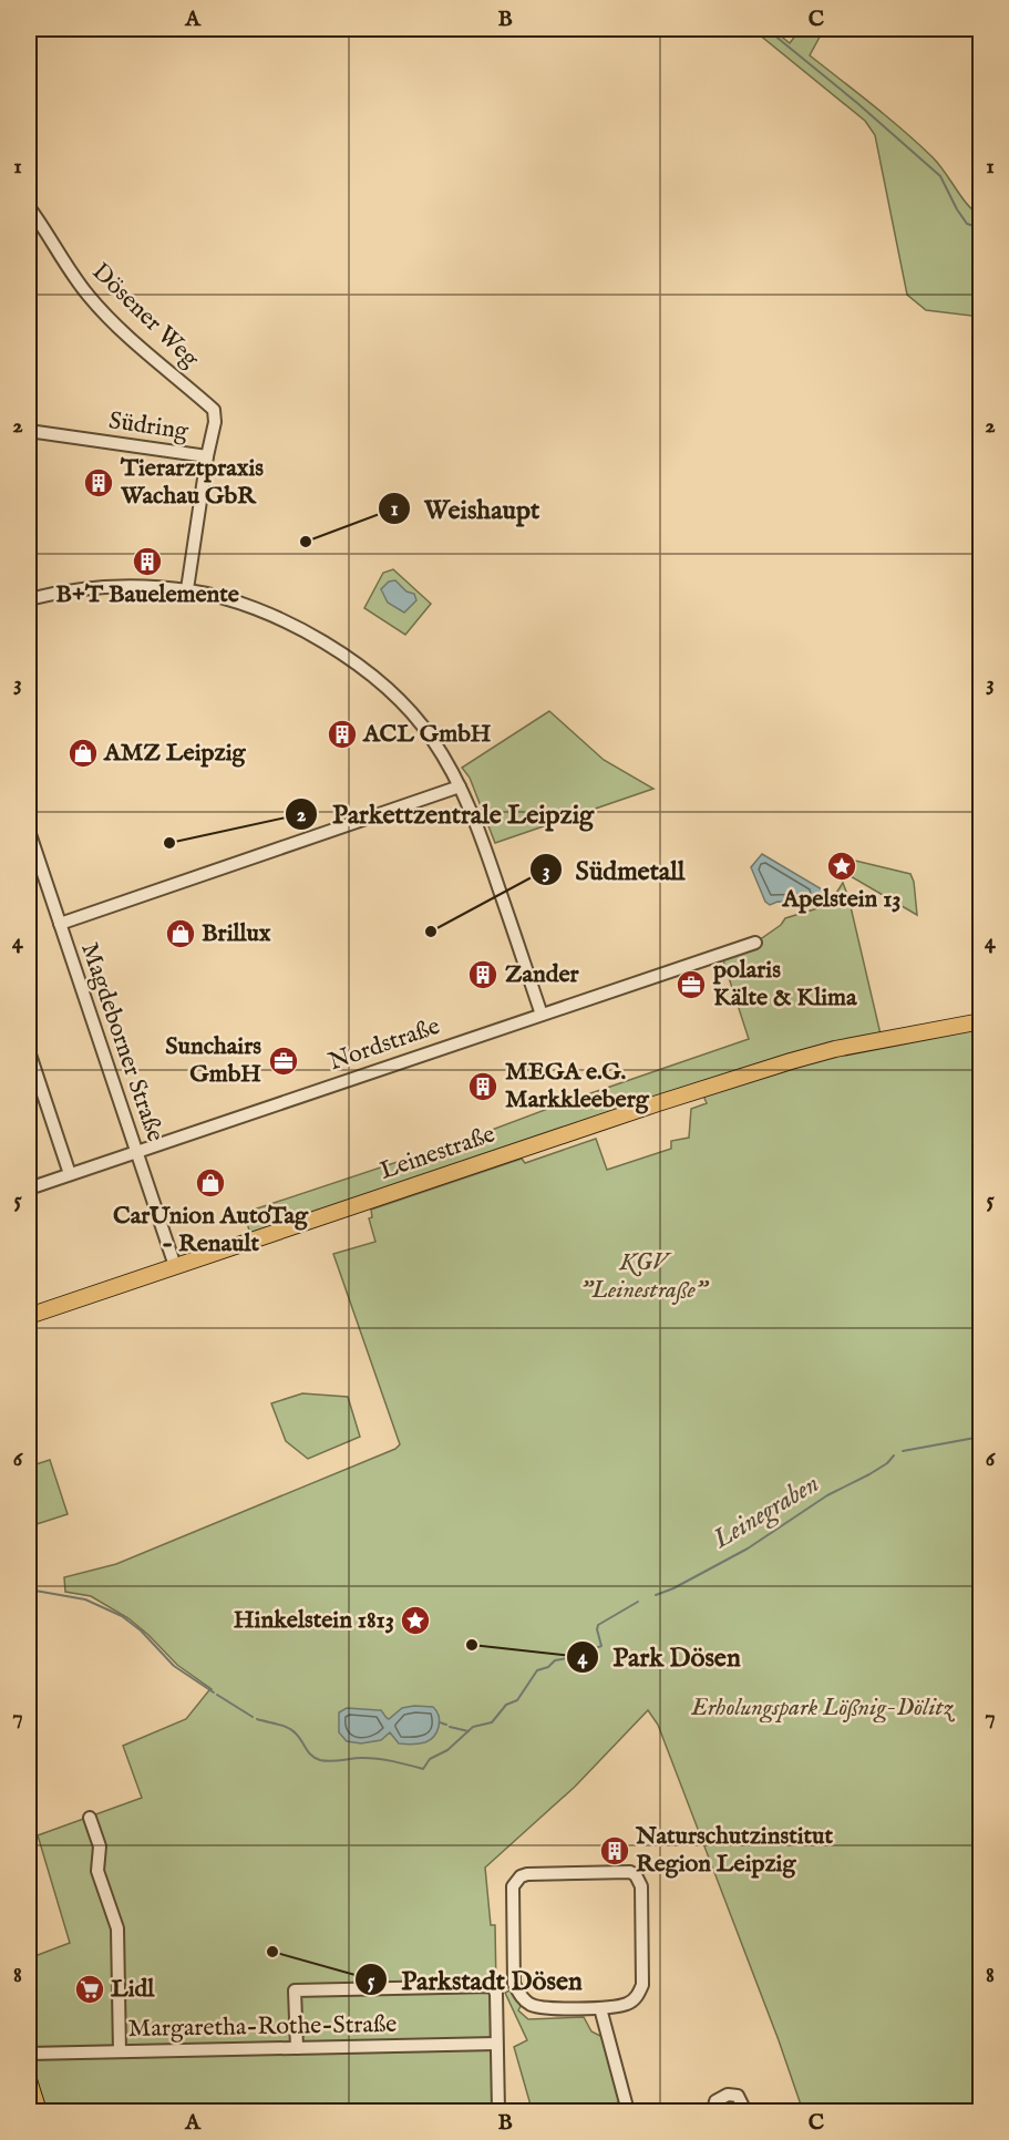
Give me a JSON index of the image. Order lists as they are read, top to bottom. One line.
{"streets":{"main road":["Leinestraße"],"street":["Dösener Weg","Südring","Magdeborner Straße","Nordstraße","Margaretha-Rothe-Straße"]},"crossings":[["Dösener Weg","Südring"],["Magdeborner Straße","Nordstraße"],["Magdeborner Straße","Leinestraße"]],"water":["Leinegraben"],"parks":["KGV \"Leinestraße\"","Erholungspark Lößnig-Dölitz"],"places":{"building":["Tierarztpraxis Wachau GbR","B+T Bauelemente","ACL GmbH","Zander","MEGA e.G. Markkleeberg","Naturschutzinstitut Region Leipzig"],"other":["Weishaupt","Parkettzentrale Leipzig","Südmetall","Park Dösen","Parkstadt Dösen"],"shop":["AMZ Leipzig","Brillux","CarUnion AutoTag - Renault"],"place":["Apelstein 13","Hinkelstein 1813"],"office":["polaris Kälte & Klima","Sunchairs GmbH"],"supermarket":["Lidl"]},"grid":{"columns":["A","B","C"],"rows":["1","2","3","4","5","6","7","8"]}}
